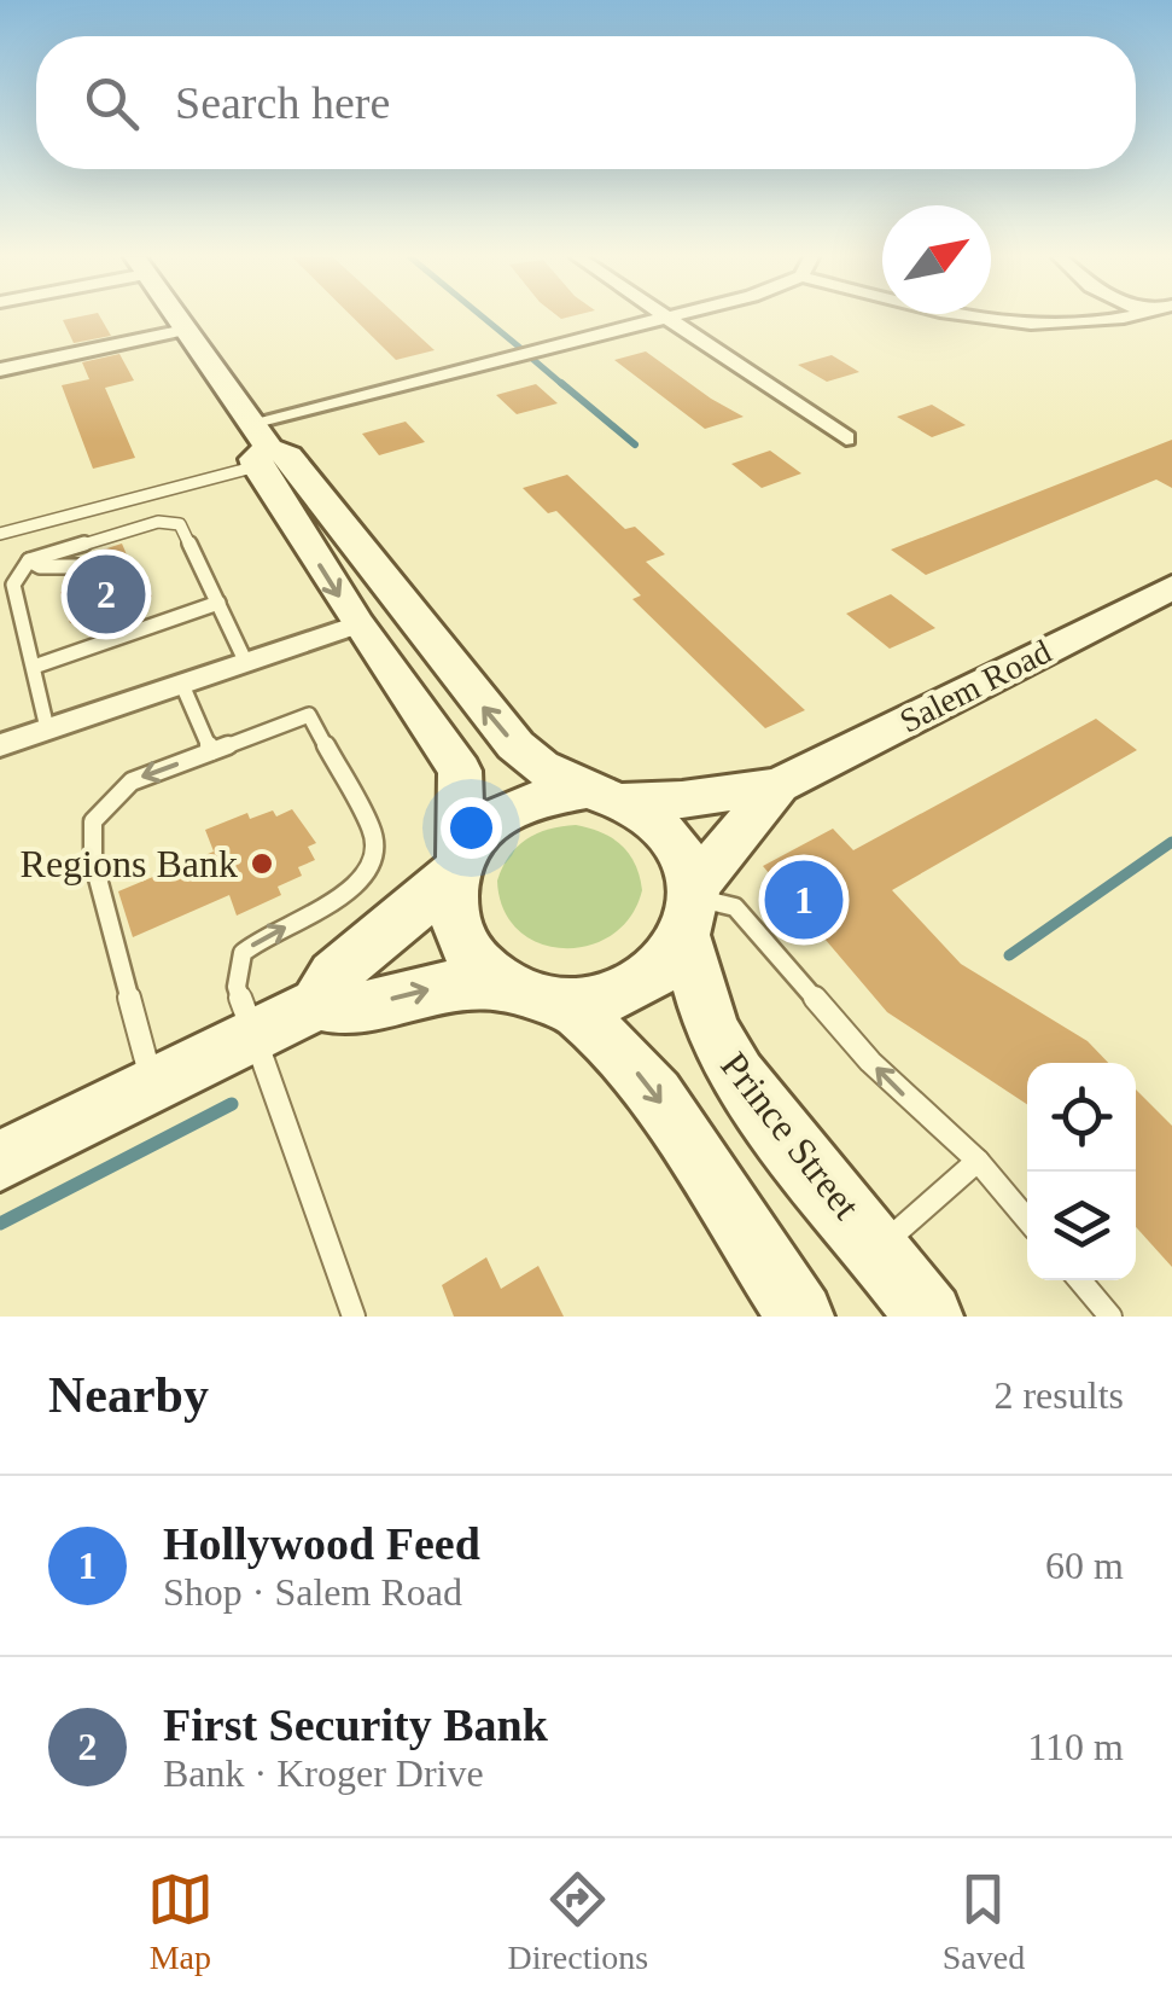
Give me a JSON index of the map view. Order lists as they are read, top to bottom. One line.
{"streets":{"main road":["Salem Road","Prince Street"]},"crossings":[["Salem Road","Prince Street"]],"places":["Regions Bank"],"north":"top right","page":{"search":"Search here","pins":["2","1"],"heading":["Nearby","2 results"],"list":[{"mark":"1","name":"Hollywood Feed","note":"Shop · Salem Road","value":"60 m"},{"mark":"2","name":"First Security Bank","note":"Bank · Kroger Drive","value":"110 m"}],"nav":["Map","Directions","Saved"]}}
